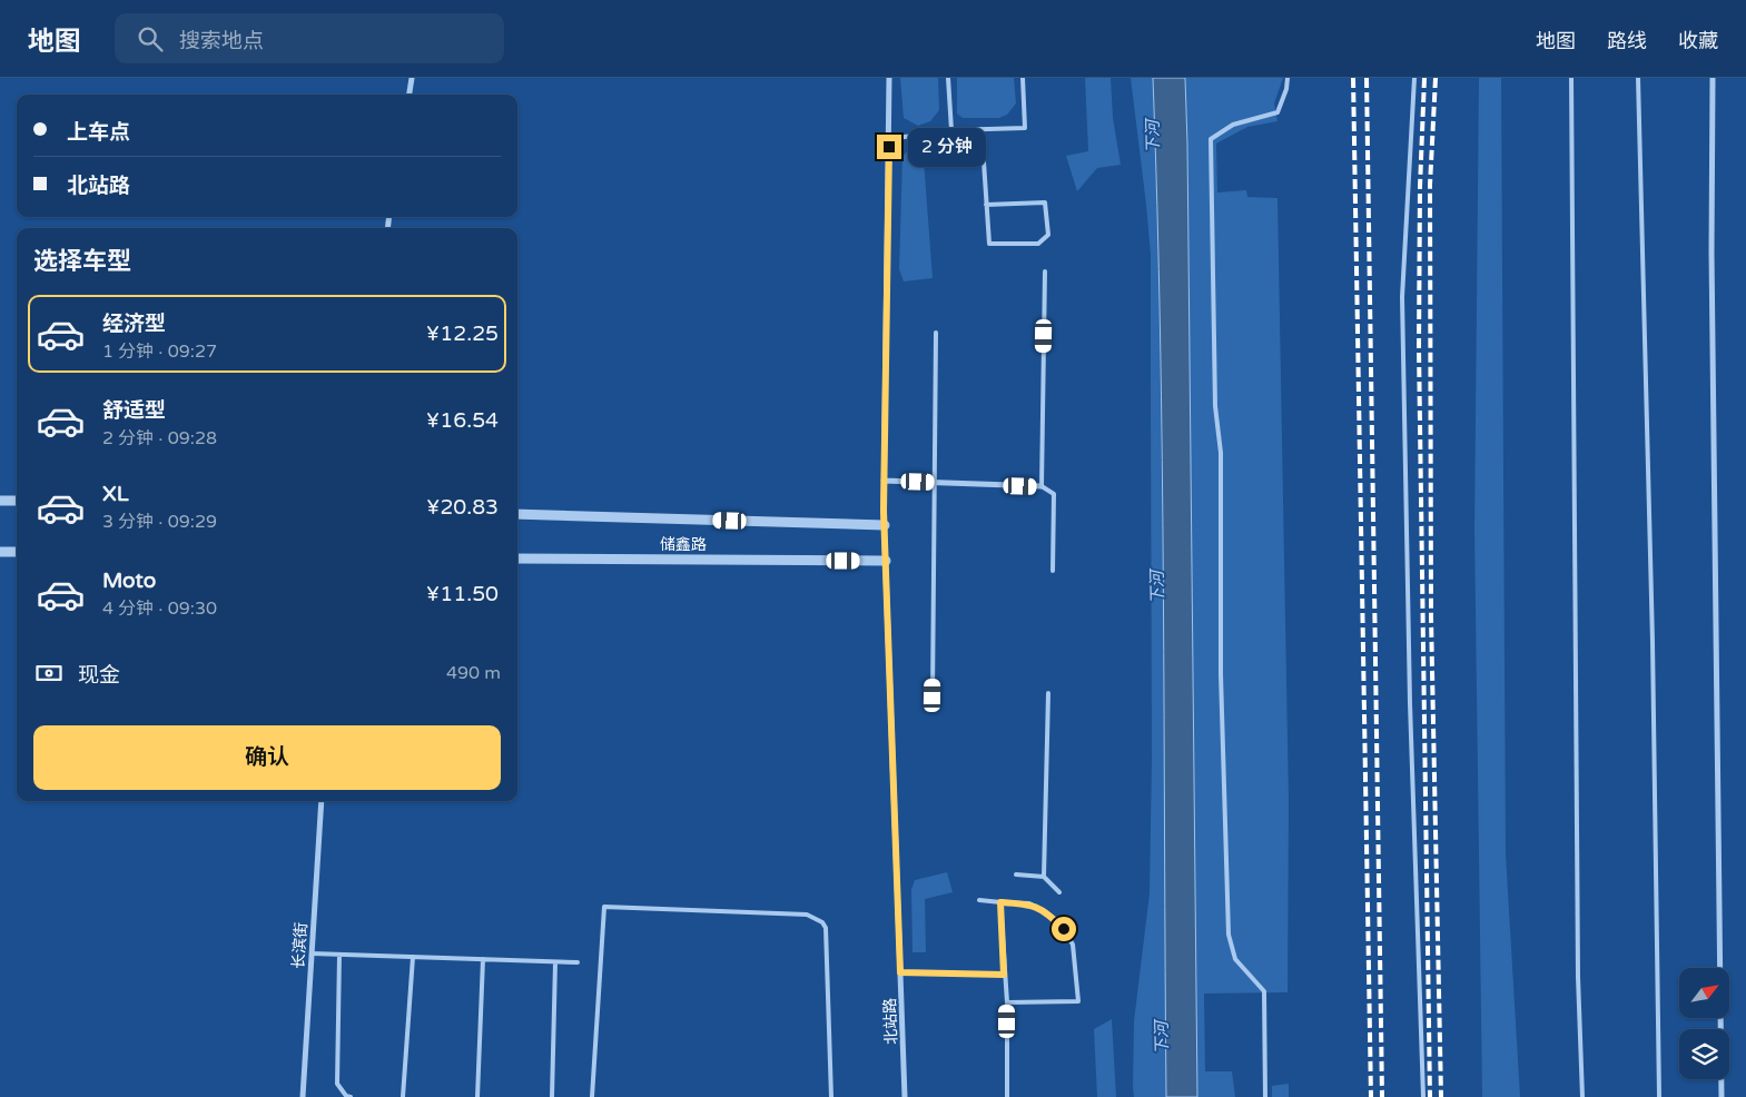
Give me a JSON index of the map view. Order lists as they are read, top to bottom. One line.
{"streets":{"street":["储鑫路","长滨街","北站路"]},"crossings":[["储鑫路","北站路"]],"water":["下河"],"north":"top right","page":{"header":"地图","search":"搜索地点","nav":["地图","路线","收藏"],"banner":["上车点","北站路"],"bubble":"2 分钟","heading":"选择车型","list":[{"name":"经济型","note":"1 分钟 · 09:27","value":"¥12.25"},{"name":"舒适型","note":"2 分钟 · 09:28","value":"¥16.54"},{"name":"XL","note":"3 分钟 · 09:29","value":"¥20.83"},{"name":"Moto","note":"4 分钟 · 09:30","value":"¥11.50"}],"pay":["现金","490 m"],"buttons":"确认"}}
